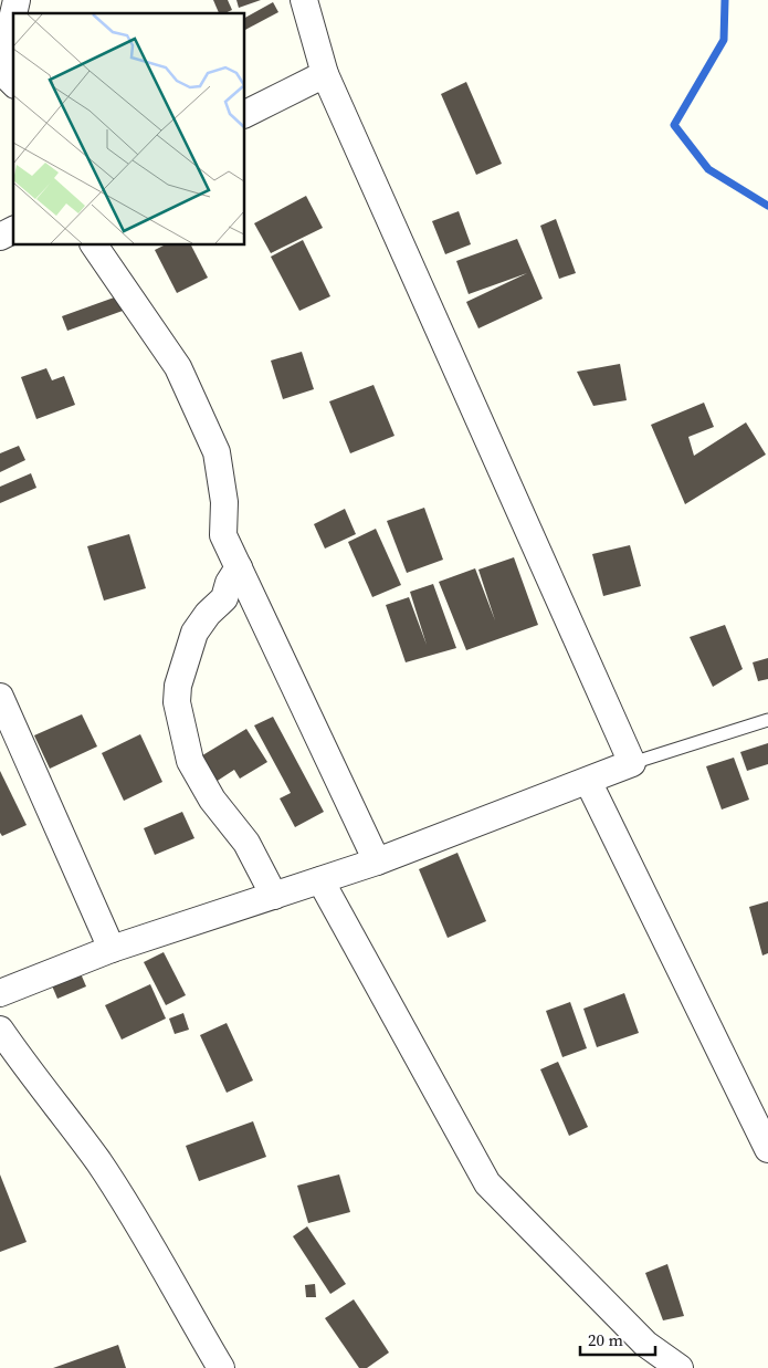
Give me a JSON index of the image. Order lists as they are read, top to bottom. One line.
{"scale_bar":"20 m"}
